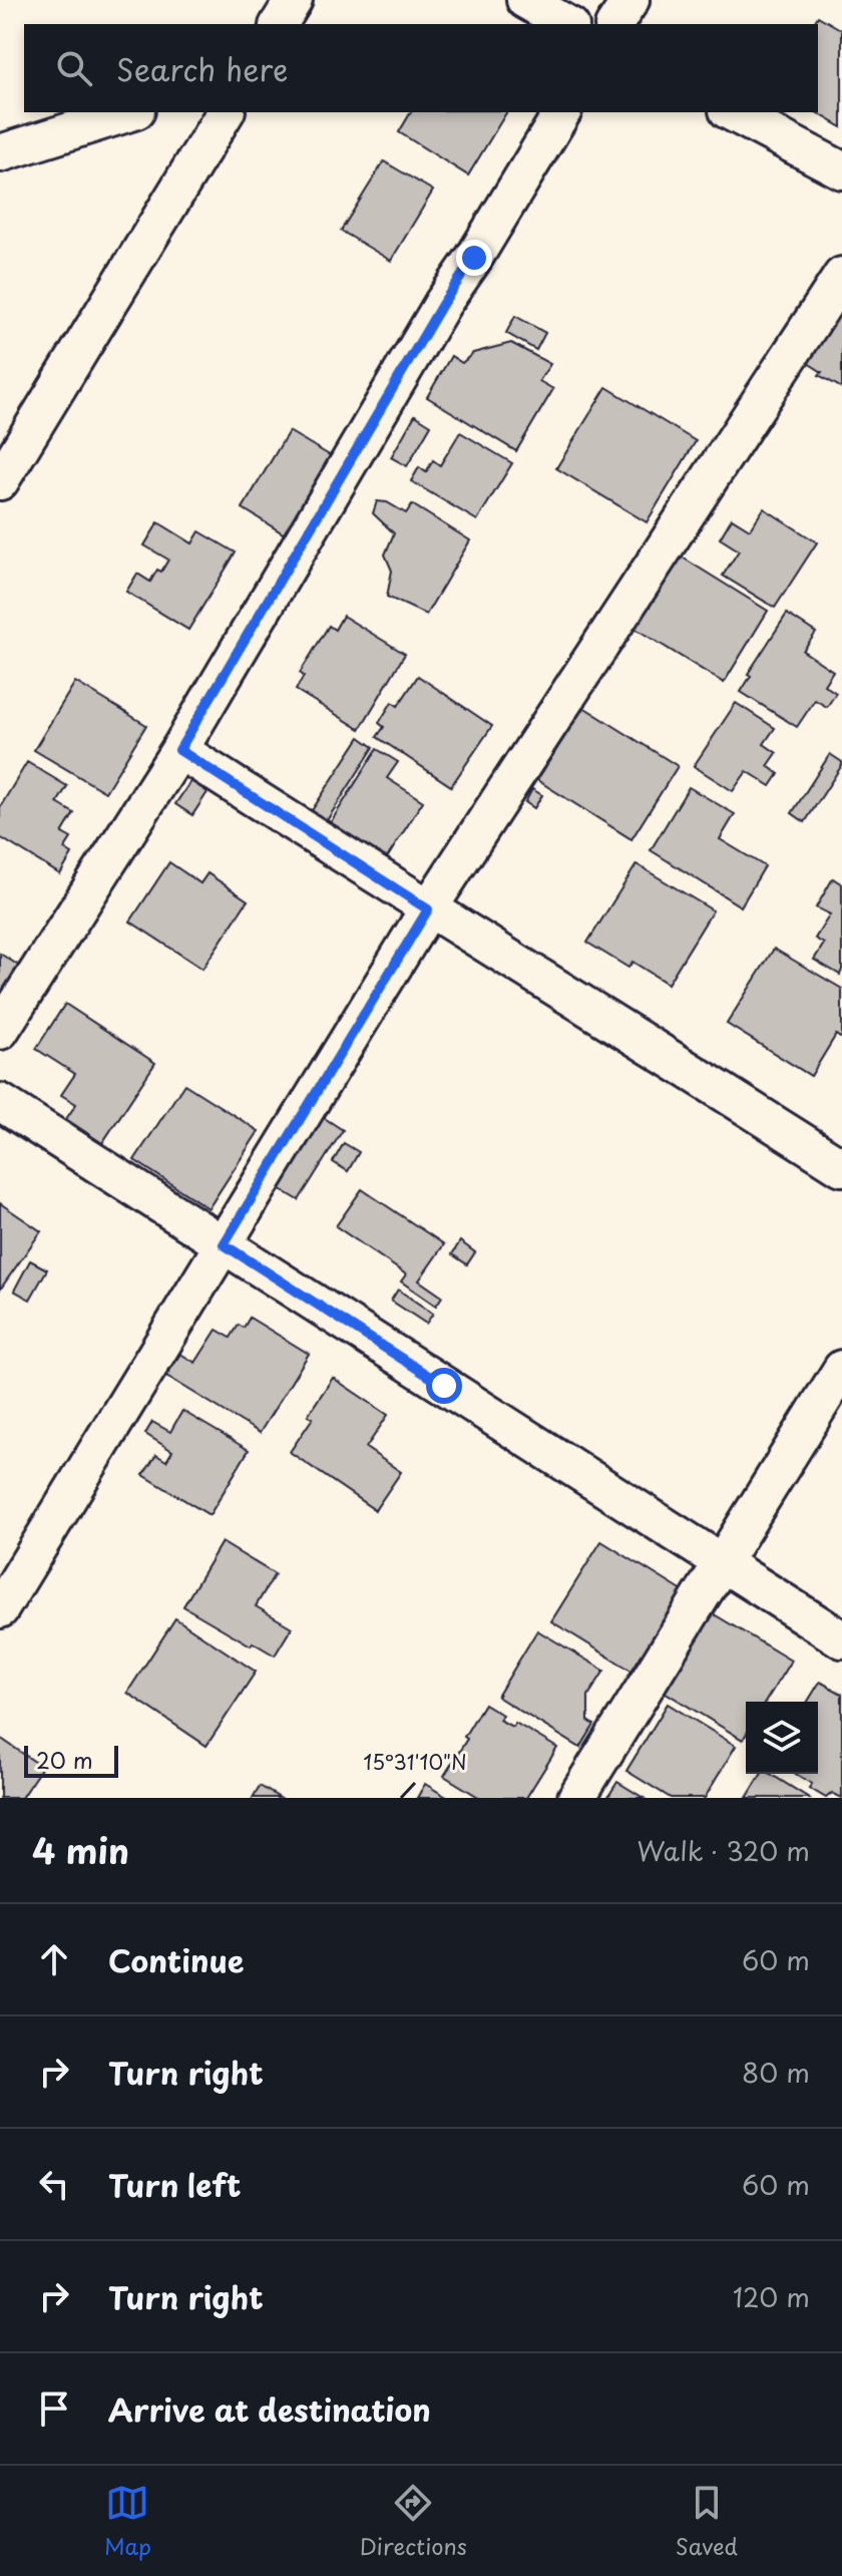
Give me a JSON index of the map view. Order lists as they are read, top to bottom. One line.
{"scale_bar":"20 m","page":{"search":"Search here","scale":"20 m","heading":["4 min","Walk · 320 m"],"list":[["Continue","60 m"],["Turn right","80 m"],["Turn left","60 m"],["Turn right","120 m"],"Arrive at destination"],"nav":["Map","Directions","Saved"]},"coordinates":["15°31'10\"N"]}
